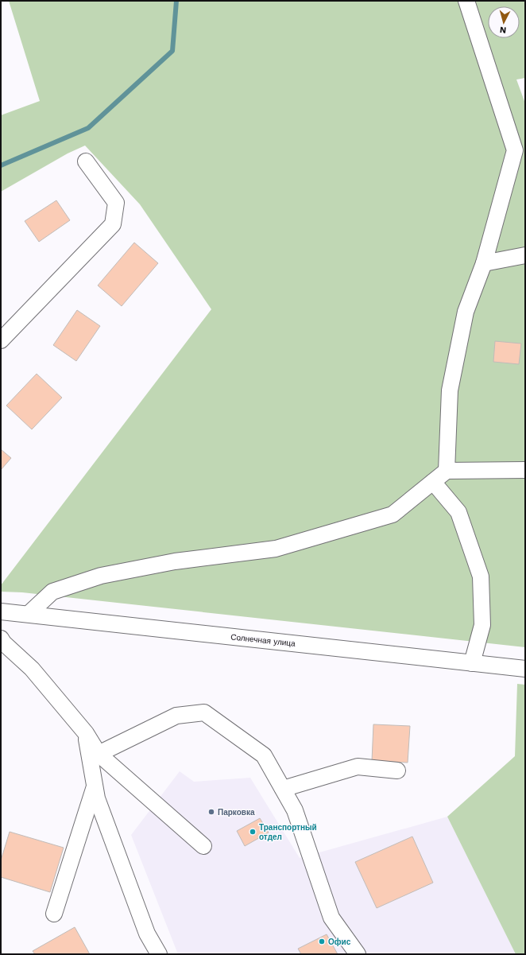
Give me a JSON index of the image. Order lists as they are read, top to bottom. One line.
{"streets":{"street":["Солнечная улица"]},"places":["Парковка","Транспортный отдел","Офис"],"north":"bottom"}
